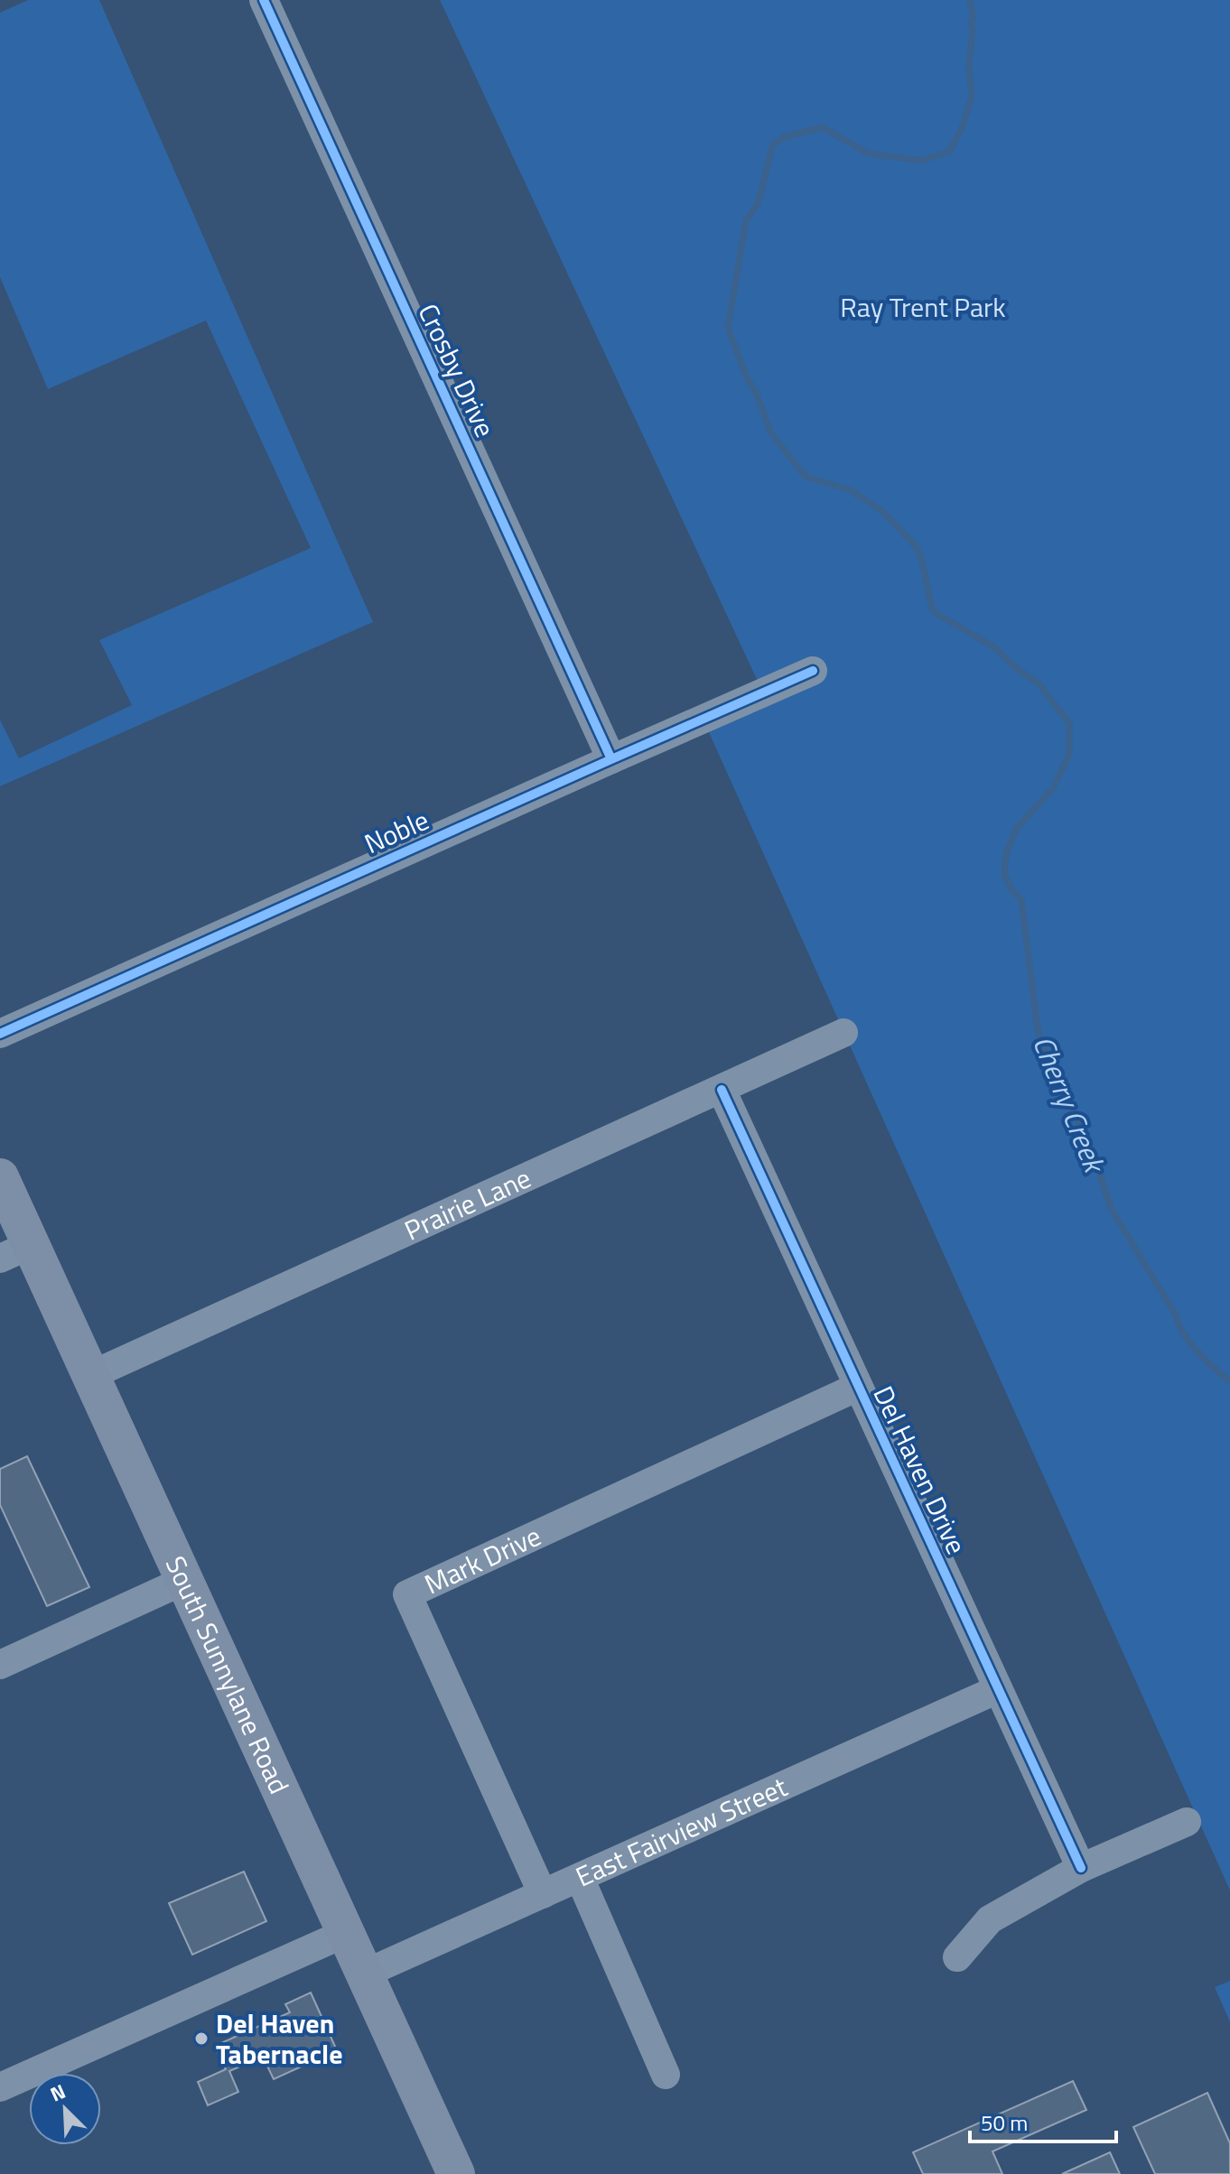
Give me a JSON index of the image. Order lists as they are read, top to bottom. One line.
{"streets":{"main road":["South Sunnylane Road"],"street":["Crosby Drive","Noble","Prairie Lane","Del Haven Drive","Mark Drive","East Fairview Street"]},"crossings":[["Crosby Drive","Noble"],["Prairie Lane","Del Haven Drive"],["Prairie Lane","South Sunnylane Road"],["Del Haven Drive","Mark Drive"],["Del Haven Drive","East Fairview Street"],["Mark Drive","East Fairview Street"],["South Sunnylane Road","East Fairview Street"]],"water":["Cherry Creek"],"parks":["Ray Trent Park"],"places":["Del Haven Tabernacle"],"scale_bar":"50 m","north":"top left"}
